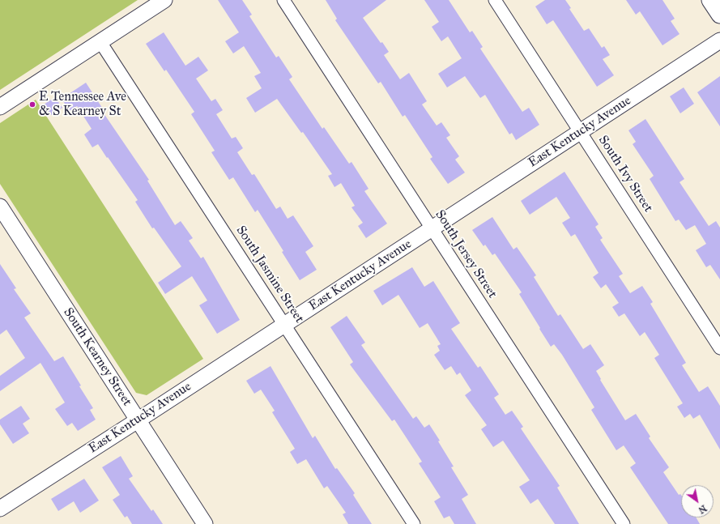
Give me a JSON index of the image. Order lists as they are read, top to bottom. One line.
{"streets":{"street":["East Kentucky Avenue","South Ivy Street","South Jersey Street","South Jasmine Street","South Kearney Street"]},"crossings":[["East Kentucky Avenue","South Ivy Street"],["East Kentucky Avenue","South Jersey Street"],["East Kentucky Avenue","South Jasmine Street"],["East Kentucky Avenue","South Kearney Street"]],"places":["E Tennessee Ave & S Kearney St"],"north":"bottom right"}
